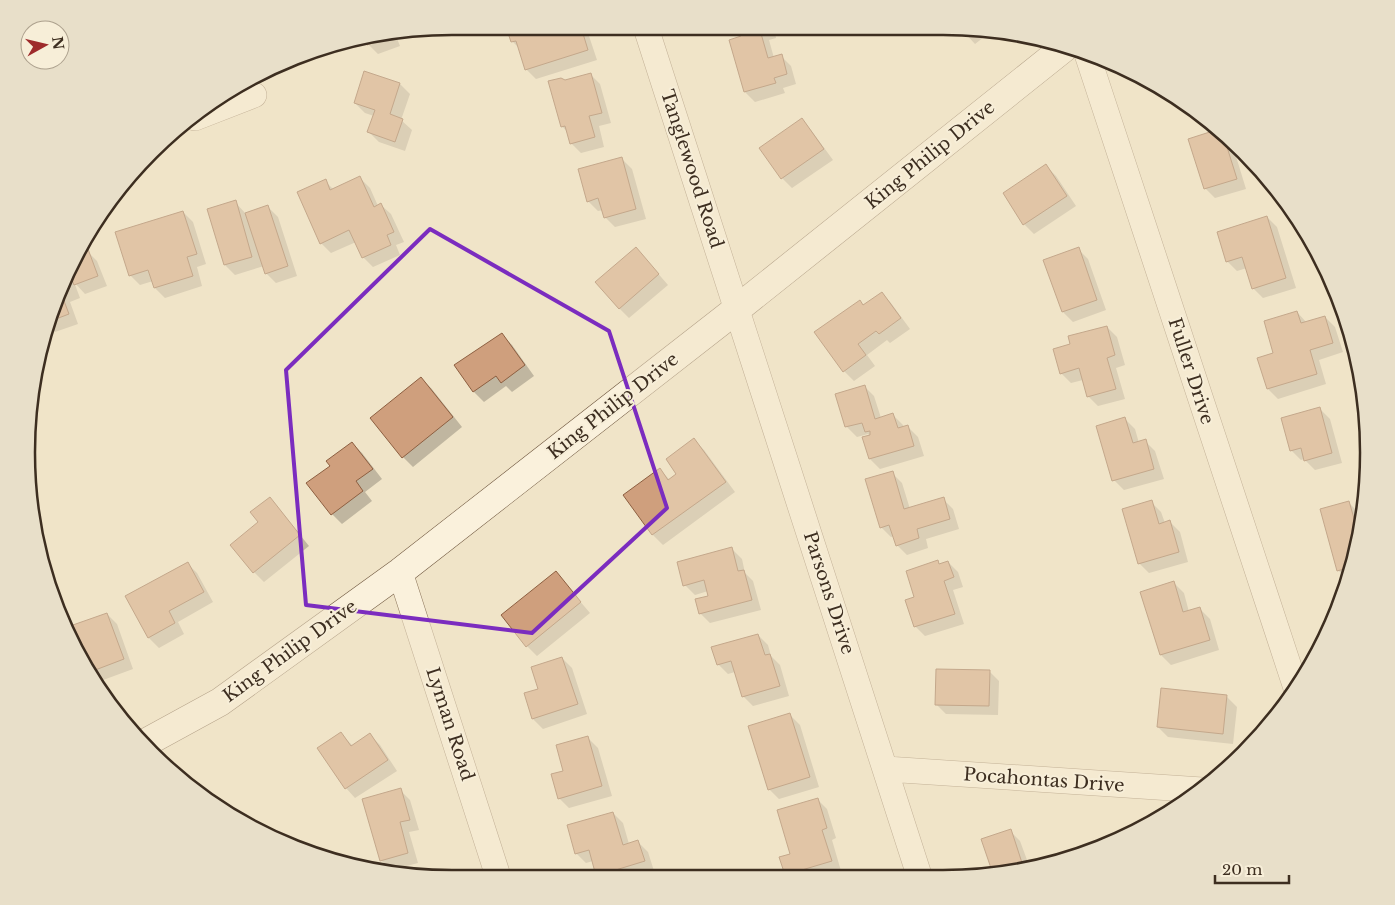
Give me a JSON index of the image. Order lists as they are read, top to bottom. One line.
{"streets":{"street":["King Philip Drive","Tanglewood Road","Fuller Drive","Parsons Drive","Lyman Road","Pocahontas Drive"]},"crossings":[["King Philip Drive","Tanglewood Road"],["King Philip Drive","Parsons Drive"],["King Philip Drive","Lyman Road"],["Tanglewood Road","Parsons Drive"],["Parsons Drive","Pocahontas Drive"]],"scale_bar":"20 m","north":"right"}
